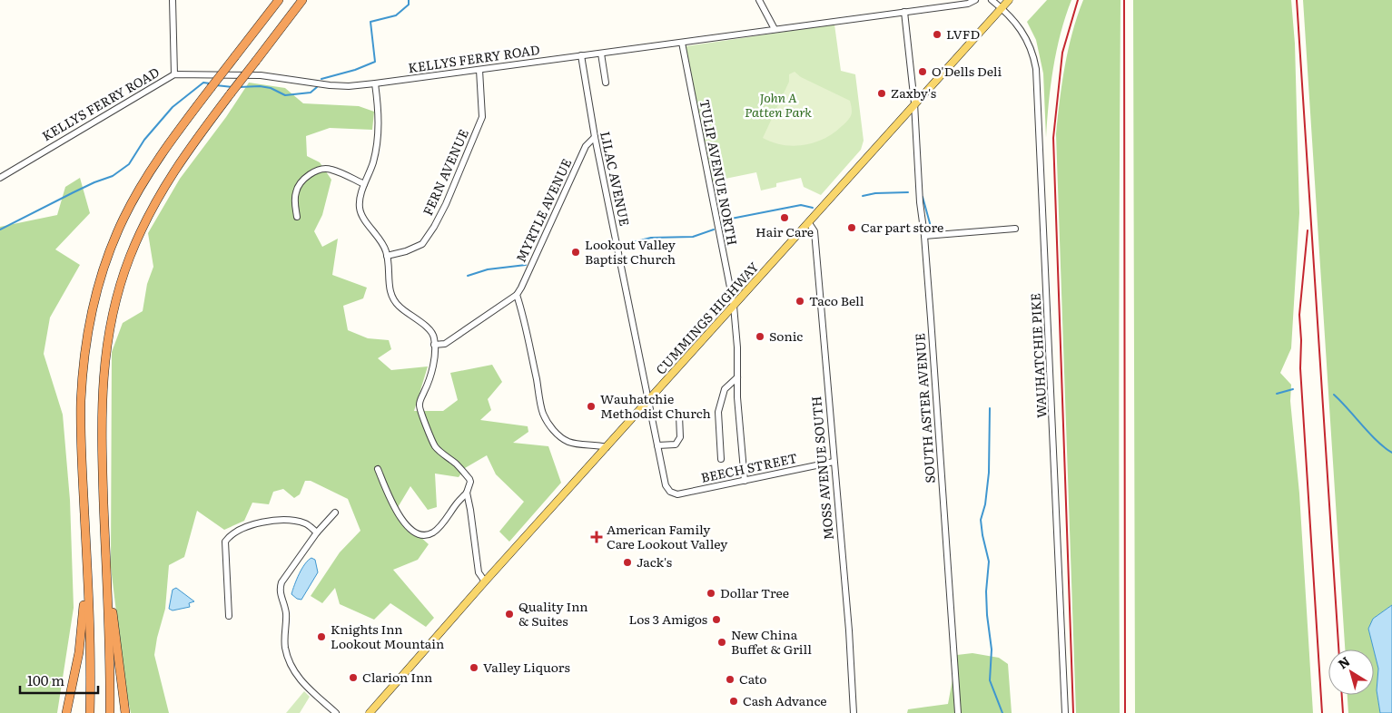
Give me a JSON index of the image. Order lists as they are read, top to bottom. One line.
{"streets":{"main road":["CUMMINGS HIGHWAY"],"street":["KELLYS FERRY ROAD","FERN AVENUE","TULIP AVENUE NORTH","LILAC AVENUE","MYRTLE AVENUE","WAUHATCHIE PIKE","SOUTH ASTER AVENUE","BEECH STREET","MOSS AVENUE SOUTH"]},"crossings":[["KELLYS FERRY ROAD","FERN AVENUE"],["KELLYS FERRY ROAD","TULIP AVENUE NORTH"],["KELLYS FERRY ROAD","LILAC AVENUE"],["KELLYS FERRY ROAD","SOUTH ASTER AVENUE"],["TULIP AVENUE NORTH","CUMMINGS HIGHWAY"],["TULIP AVENUE NORTH","BEECH STREET"],["LILAC AVENUE","MYRTLE AVENUE"],["LILAC AVENUE","CUMMINGS HIGHWAY"],["LILAC AVENUE","BEECH STREET"],["CUMMINGS HIGHWAY","WAUHATCHIE PIKE"],["CUMMINGS HIGHWAY","SOUTH ASTER AVENUE"],["CUMMINGS HIGHWAY","MOSS AVENUE SOUTH"],["BEECH STREET","MOSS AVENUE SOUTH"]],"parks":["John A Patten Park"],"places":{"other":["LVFD","O'Dells Deli","Zaxby's","Hair Care","Car part store","Lookout Valley Baptist Church","Taco Bell","Sonic","Wauhatchie Methodist Church","Jack's","Dollar Tree","Quality Inn & Suites","Los 3 Amigos","Knights Inn Lookout Mountain","New China Buffet & Grill","Valley Liquors","Clarion Inn","Cato","Cash Advance"],"health":["American Family Care Lookout Valley"]},"scale_bar":"100 m","north":"top left"}
